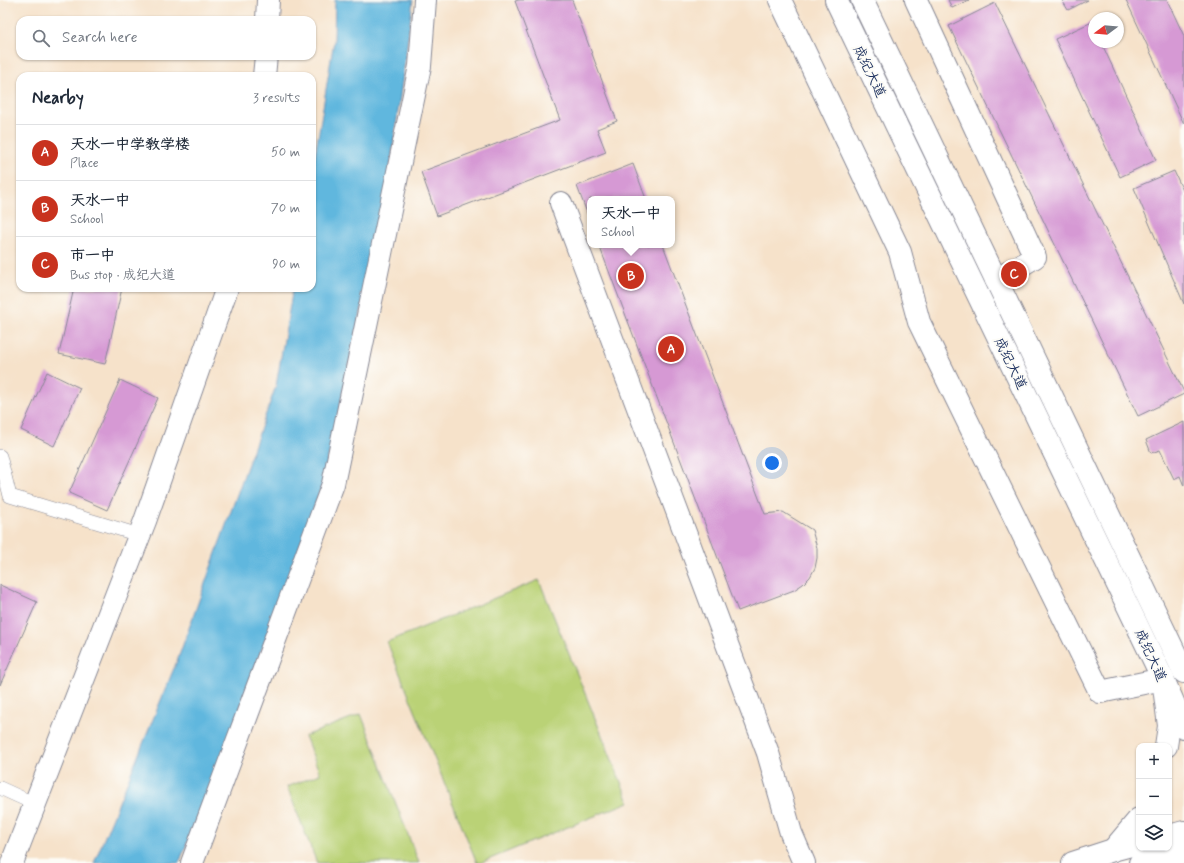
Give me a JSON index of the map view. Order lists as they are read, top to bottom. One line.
{"streets":{"main road":["成纪大道"]},"north":"left","page":{"search":"Search here","heading":["Nearby","3 results"],"list":[{"mark":"A","name":"天水一中学教学楼","note":"Place","value":"50 m"},{"mark":"B","name":"天水一中","note":"School","value":"70 m"},{"mark":"C","name":"市一中","note":"Bus stop · 成纪大道","value":"90 m"}],"popup":["天水一中","School"],"pins":["C","B","A"],"map_buttons":["+","−"]}}
